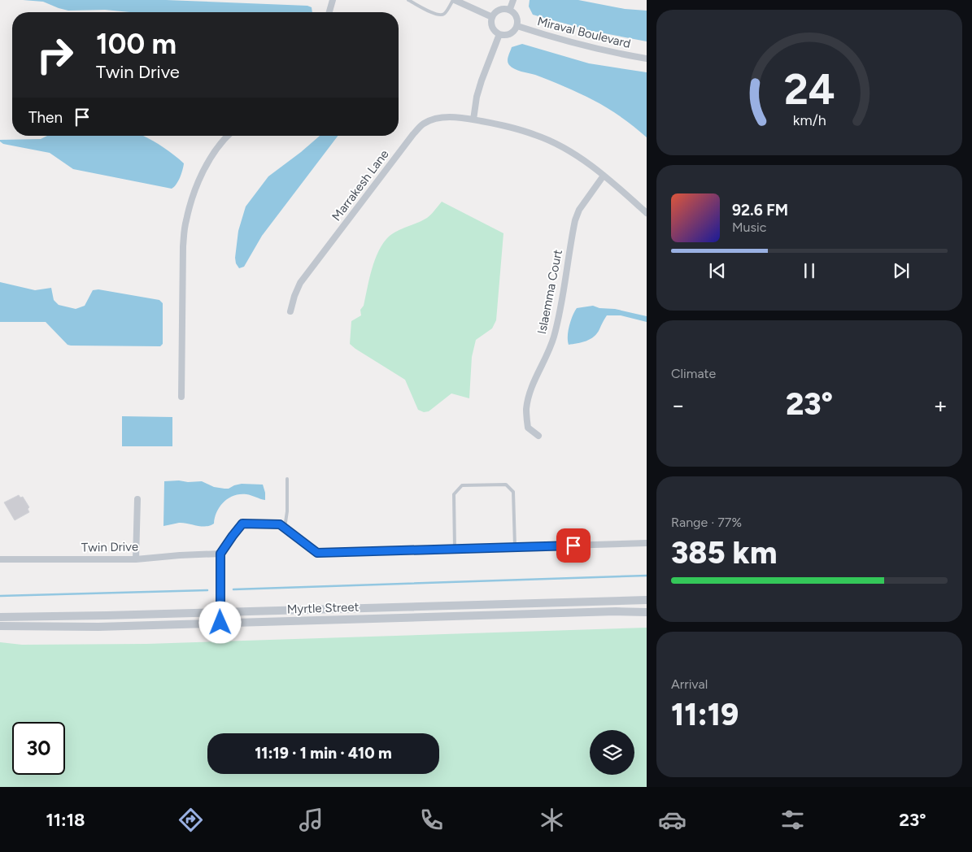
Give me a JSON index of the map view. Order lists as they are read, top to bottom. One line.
{"streets":{"street":["Miraval Boulevard","Marrakesh Lane","Islaemma Court","Twin Drive","Myrtle Street"]},"crossings":[["Marrakesh Lane","Islaemma Court"]],"page":{"turn":["100 m","Twin Drive"],"then":"Then","song":["92.6 FM","Music"],"tile":["Climate",["Range · 77%","385 km"],["Arrival","11:19"]],"heat":["−","23°","+"],"limit":"30","trip":"11:19 · 1 min · 410 m","tabs":["11:18","23°"],"gauge":["24","km/h"]}}
